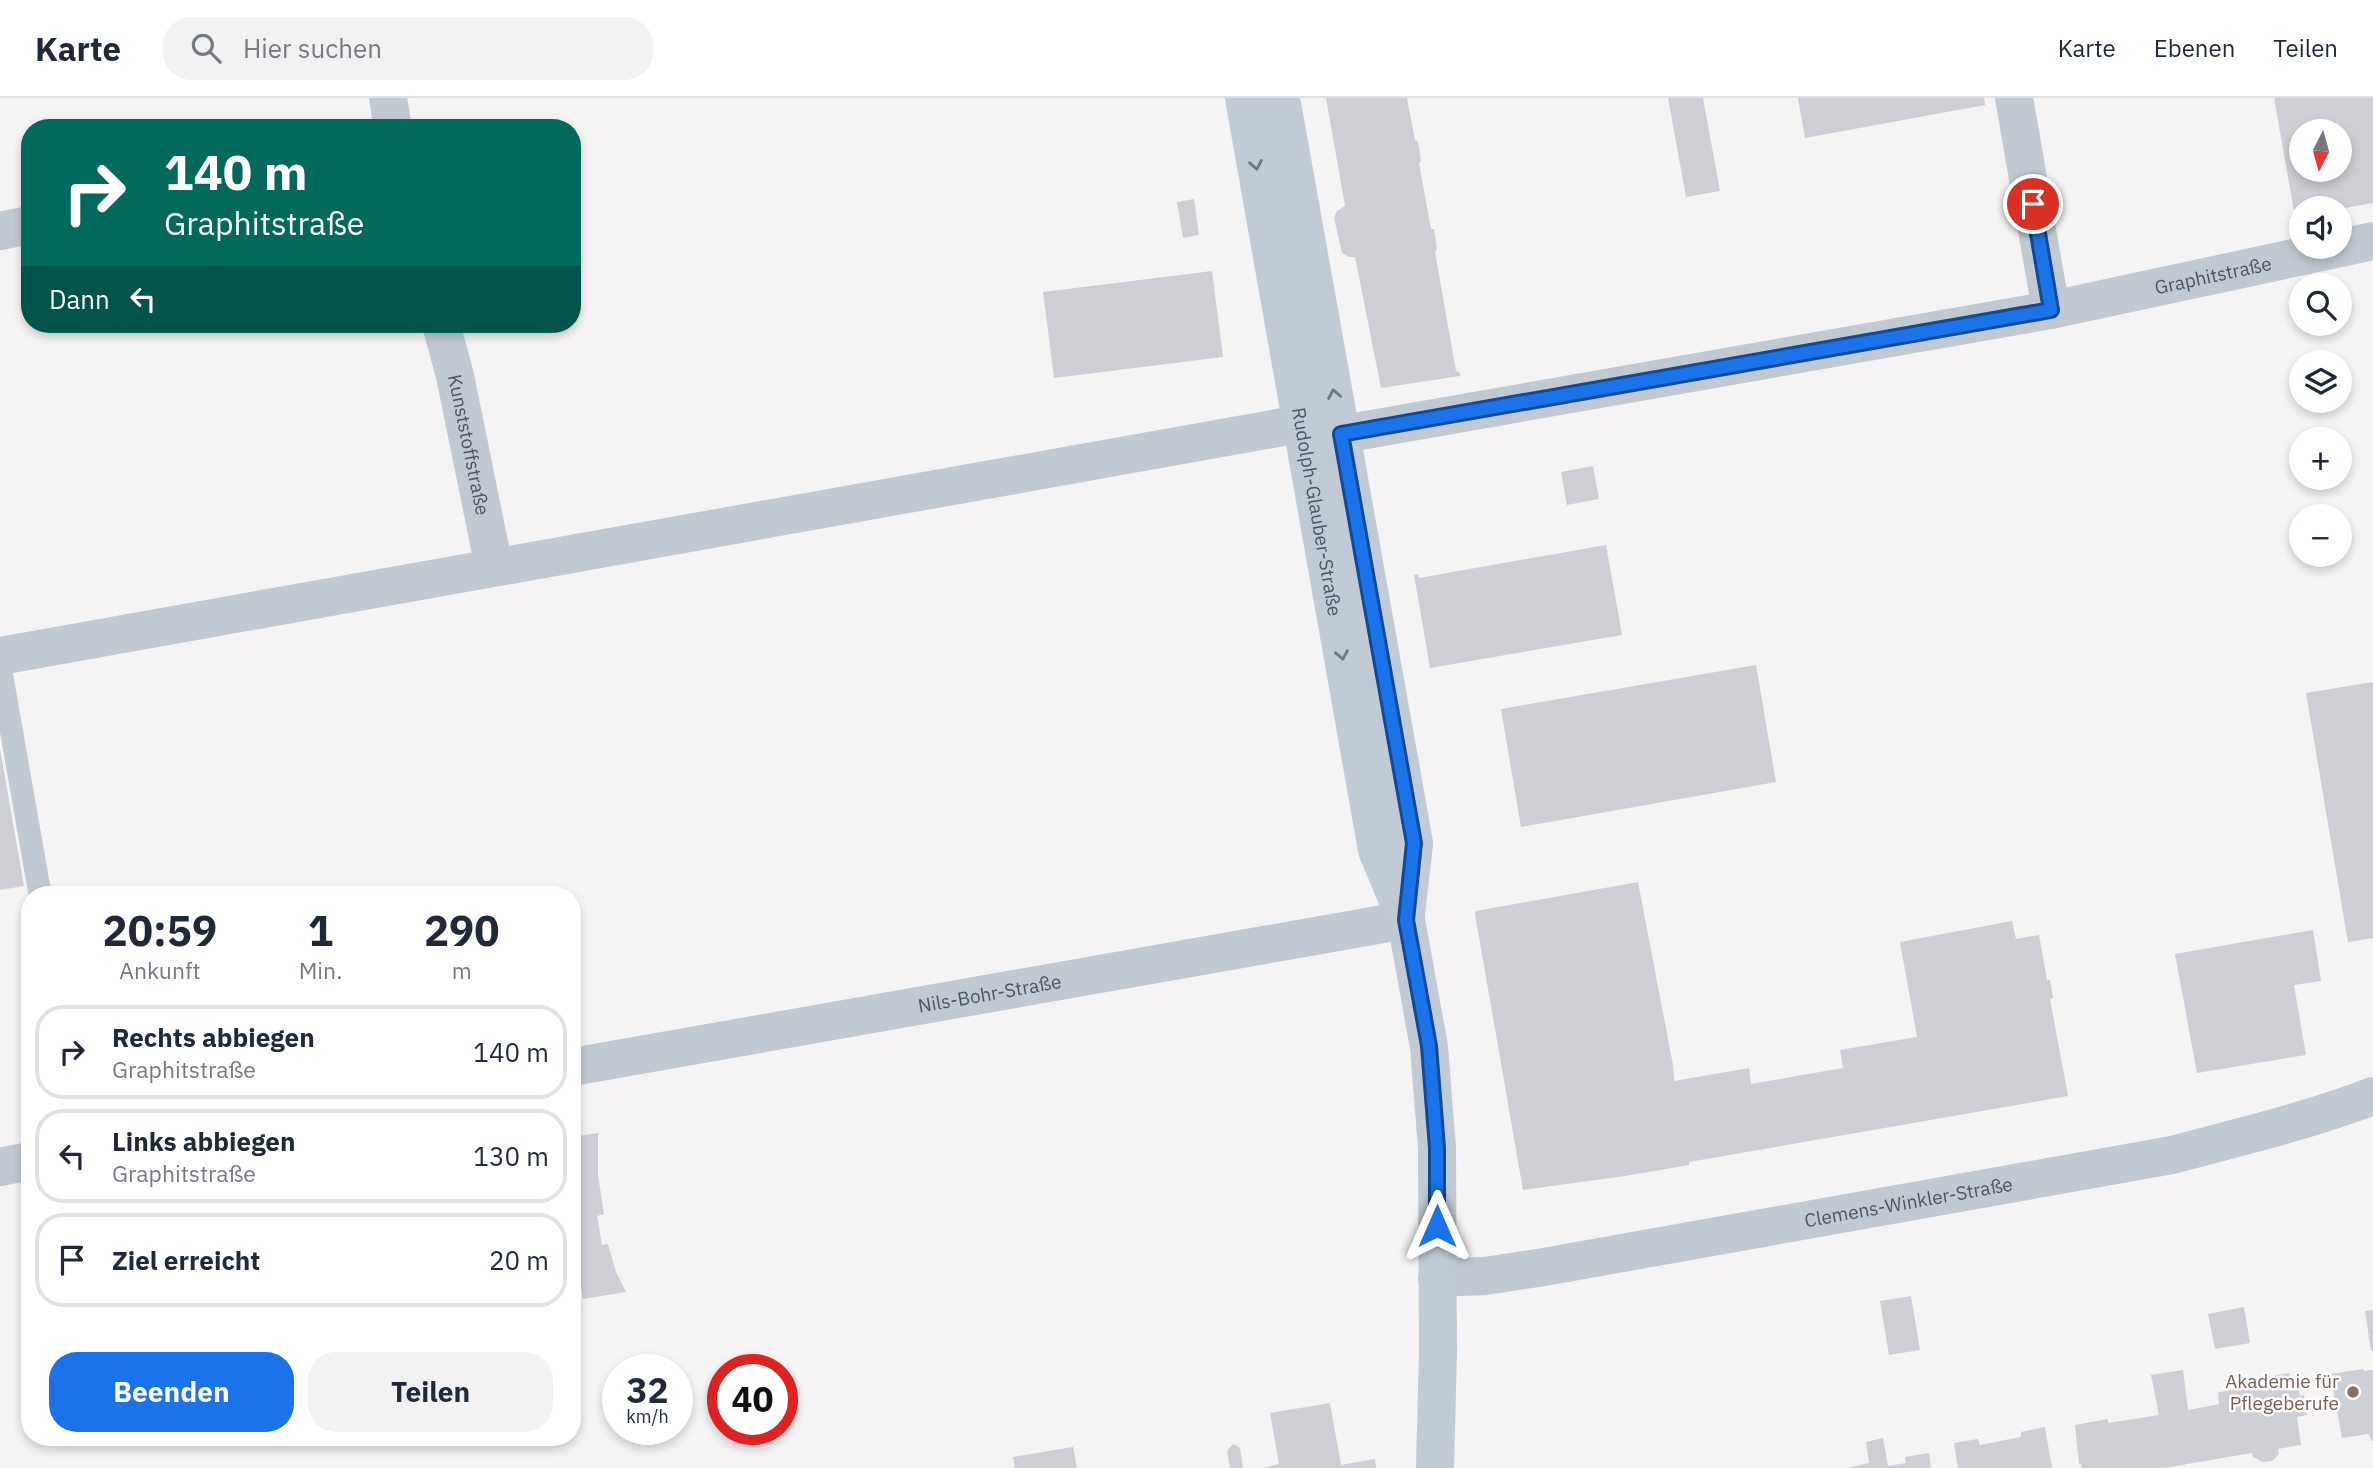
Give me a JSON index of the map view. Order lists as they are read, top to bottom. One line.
{"streets":{"street":["Graphitstraße","Kunststoffstraße","Rudolph-Glauber-Straße","Nils-Bohr-Straße","Clemens-Winkler-Straße"]},"crossings":[["Graphitstraße","Kunststoffstraße"],["Graphitstraße","Rudolph-Glauber-Straße"],["Rudolph-Glauber-Straße","Nils-Bohr-Straße"],["Rudolph-Glauber-Straße","Clemens-Winkler-Straße"]],"places":["Akademie für Pflegeberufe"],"north":"bottom","page":{"header":"Karte","search":"Hier suchen","nav":["Karte","Ebenen","Teilen"],"map_buttons":["+","−"],"turn":["140 m","Graphitstraße"],"then":"Dann","eta":["20:59","Ankunft","1","Min.","290","m"],"list":[{"name":"Rechts abbiegen","note":"Graphitstraße","value":"140 m"},{"name":"Links abbiegen","note":"Graphitstraße","value":"130 m"},{"name":"Ziel erreicht","value":"20 m"}],"buttons":["Beenden","Teilen"],"speed":"32 km/h","limit":"40"}}
